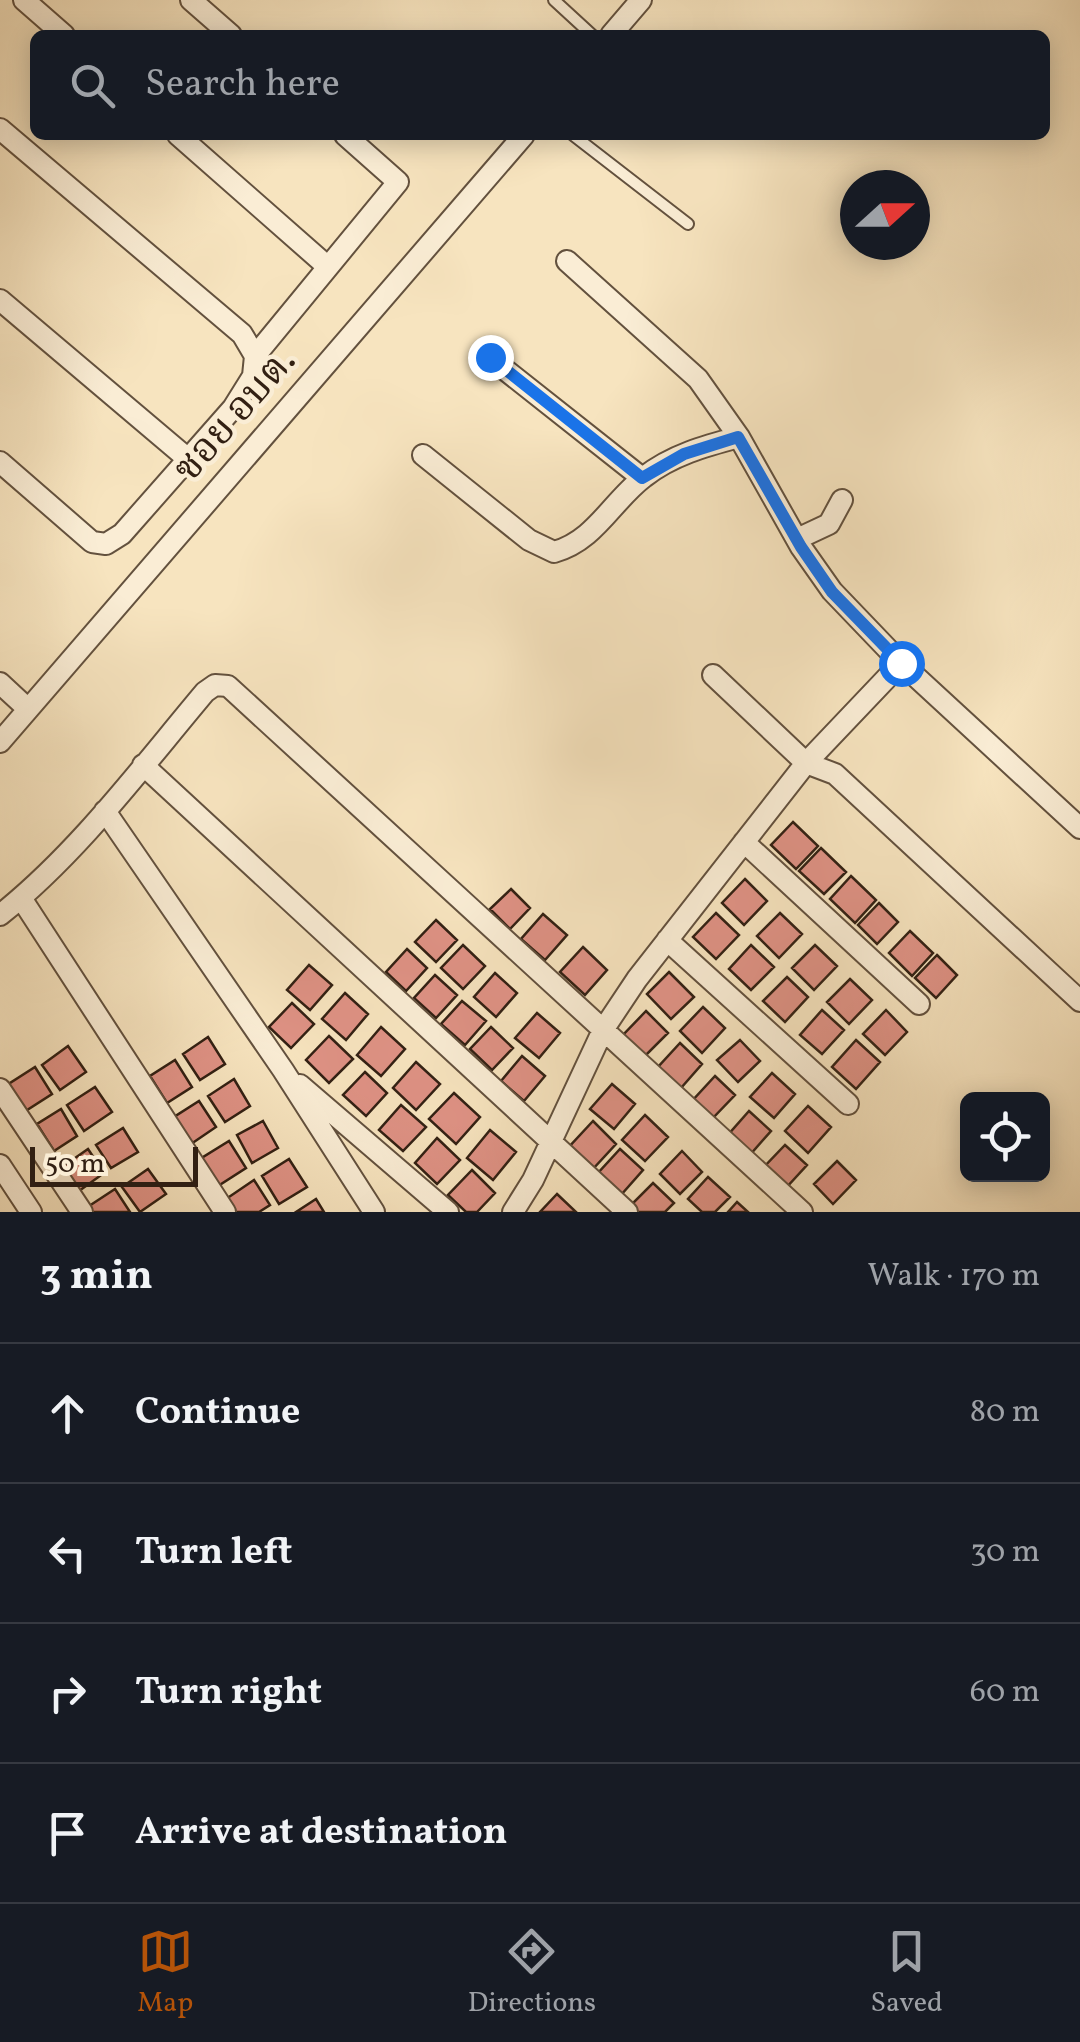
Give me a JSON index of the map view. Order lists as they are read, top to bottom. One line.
{"streets":{"street":["ซอย อบต."]},"scale_bar":"50 m","north":"right","page":{"search":"Search here","scale":"50 m","heading":["3 min","Walk · 170 m"],"list":[["Continue","80 m"],["Turn left","30 m"],["Turn right","60 m"],"Arrive at destination"],"nav":["Map","Directions","Saved"]}}
